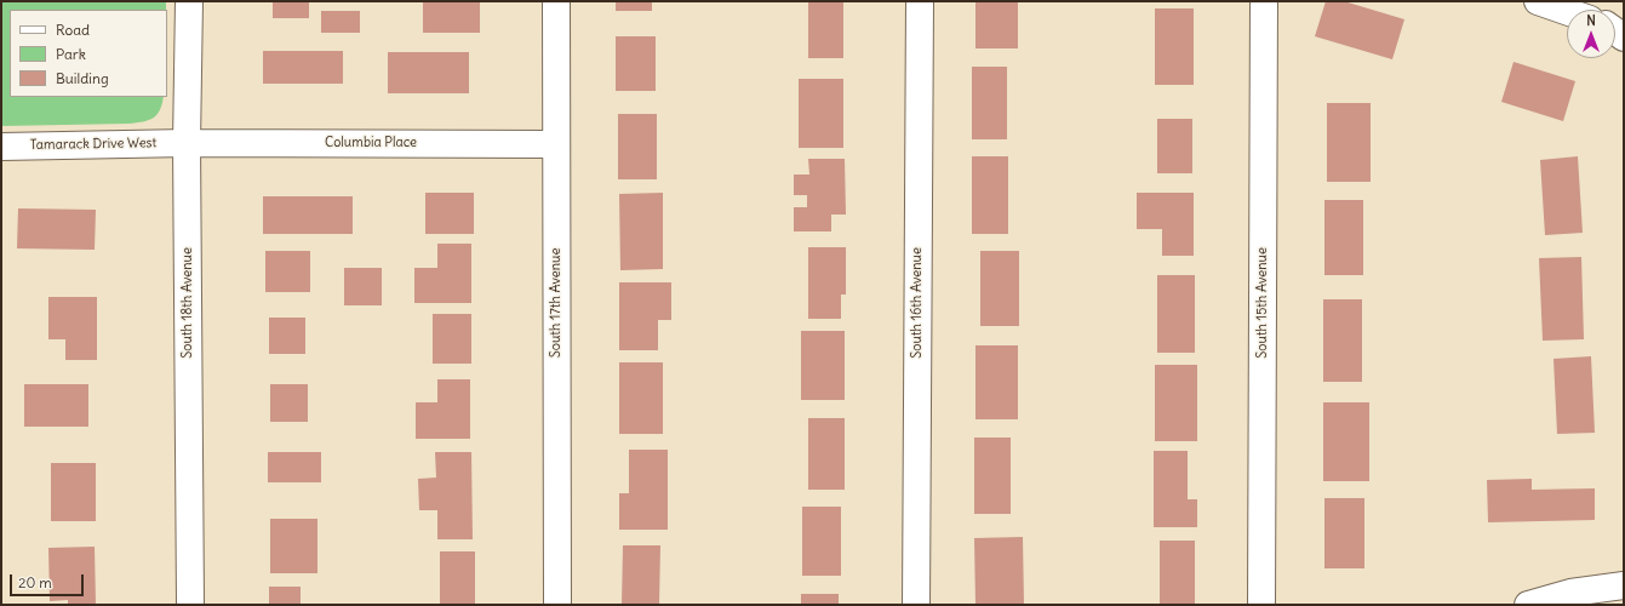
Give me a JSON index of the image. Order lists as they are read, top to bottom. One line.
{"streets":{"street":["Columbia Place","Tamarack Drive West","South 18th Avenue","South 17th Avenue","South 16th Avenue","South 15th Avenue"]},"crossings":[["Columbia Place","Tamarack Drive West"],["Columbia Place","South 18th Avenue"],["Columbia Place","South 17th Avenue"],["Tamarack Drive West","South 18th Avenue"]],"legend":["Road","Park","Building"],"scale_bar":"20 m","north":"top"}
